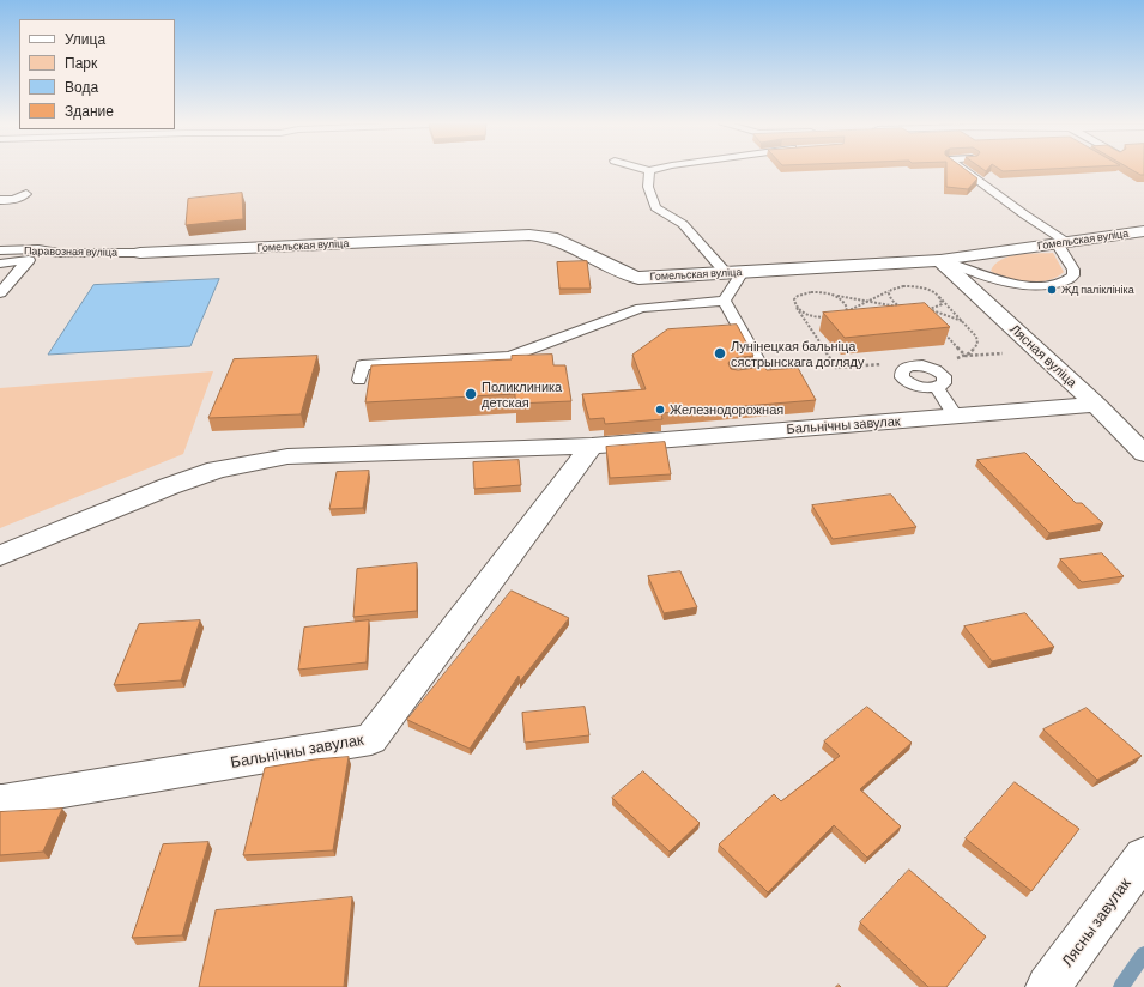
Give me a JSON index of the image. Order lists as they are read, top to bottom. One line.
{"streets":{"street":["Гомельская вуліца","Лясная вуліца","Бальнічны завулак","Лясны завулак"],"lane":["Паравозная вуліца"]},"crossings":[["Гомельская вуліца","Паравозная вуліца"],["Гомельская вуліца","Лясная вуліца"],["Лясная вуліца","Бальнічны завулак"]],"places":["ЖД паліклініка","Лунінецкая бальніца сястрынскага догляду","Поликлиника детская","Железнодорожная"],"legend":["Улица","Парк","Вода","Здание"]}
